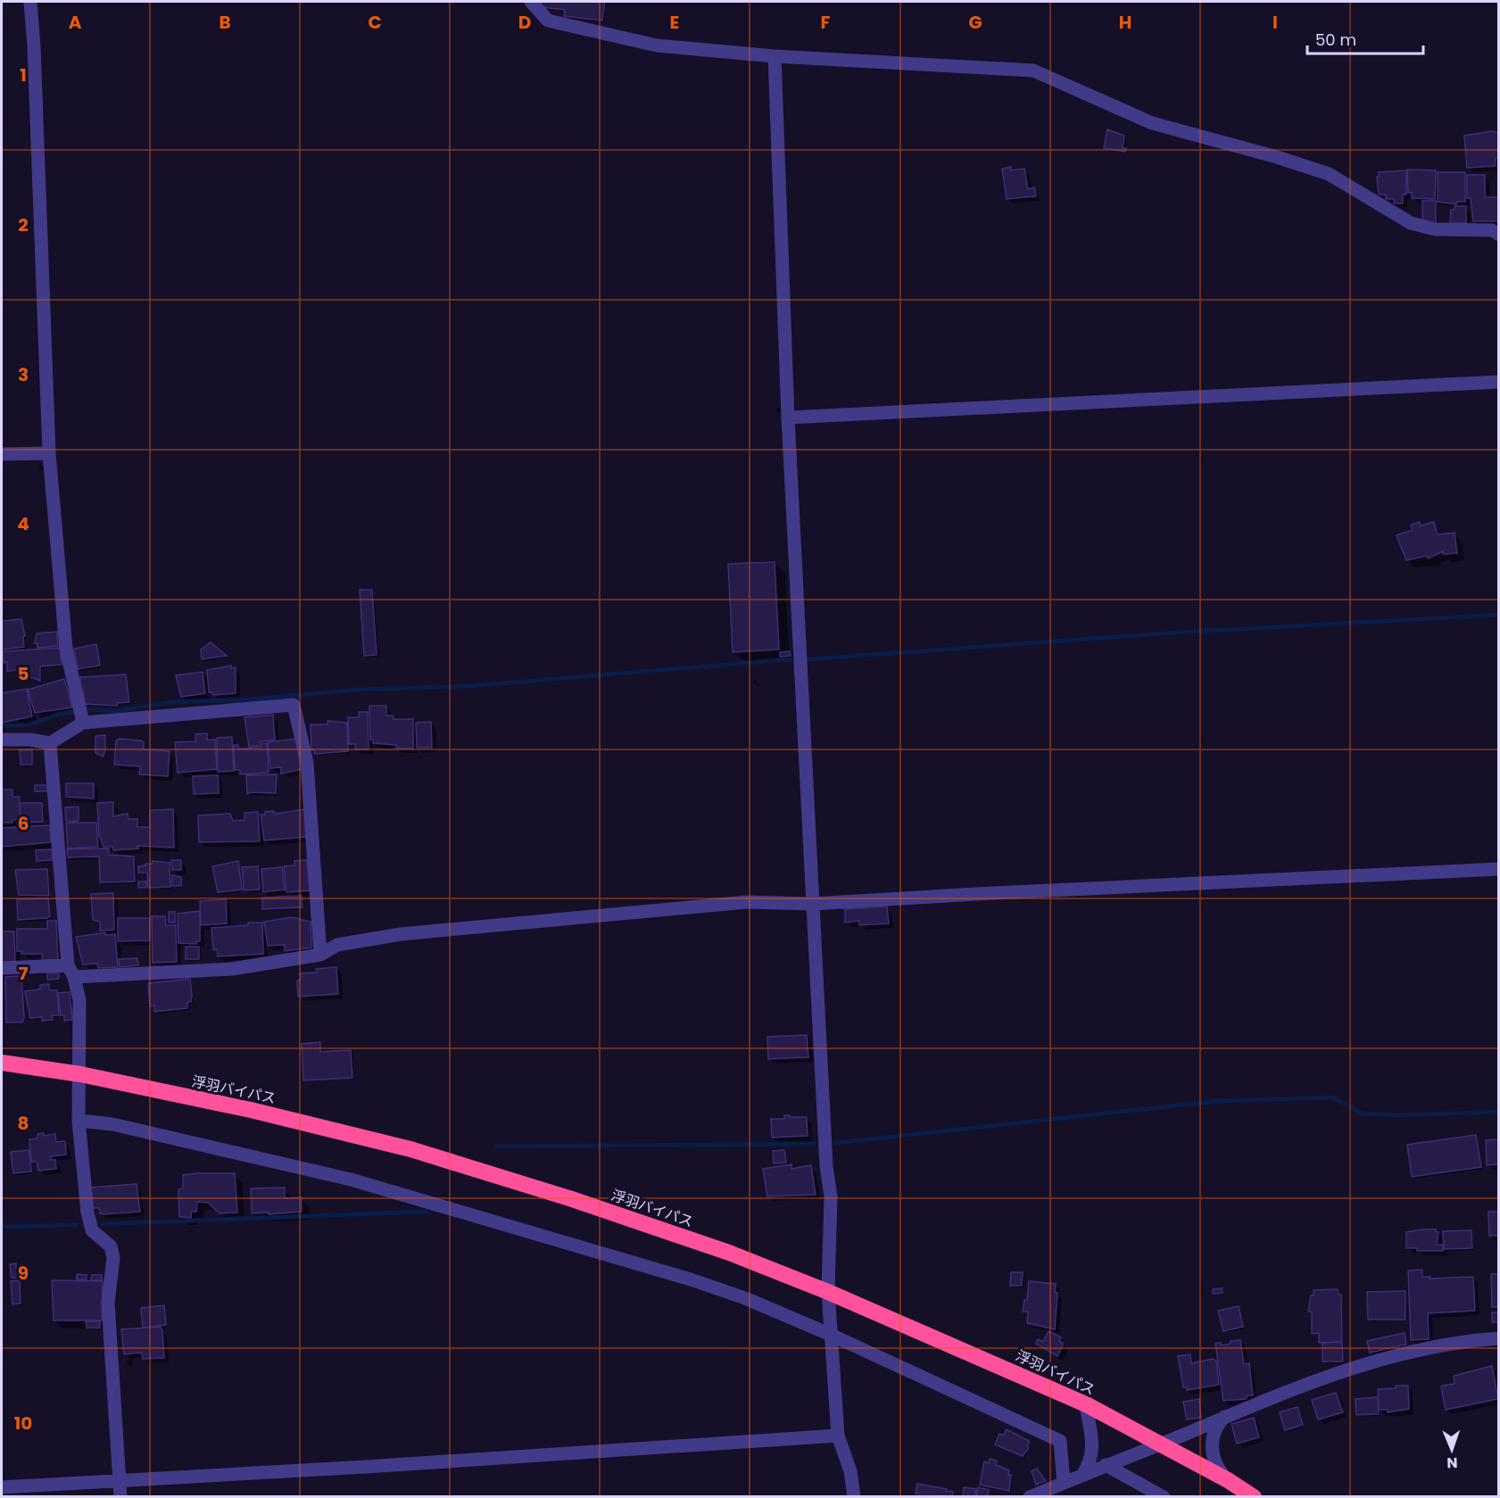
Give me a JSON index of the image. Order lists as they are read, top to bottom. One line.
{"streets":{"highway":["浮羽バイパス"]},"scale_bar":"50 m","north":"bottom","grid":{"columns":["A","B","C","D","E","F","G","H","I"],"rows":["1","2","3","4","5","6","7","8","9","10"]}}
